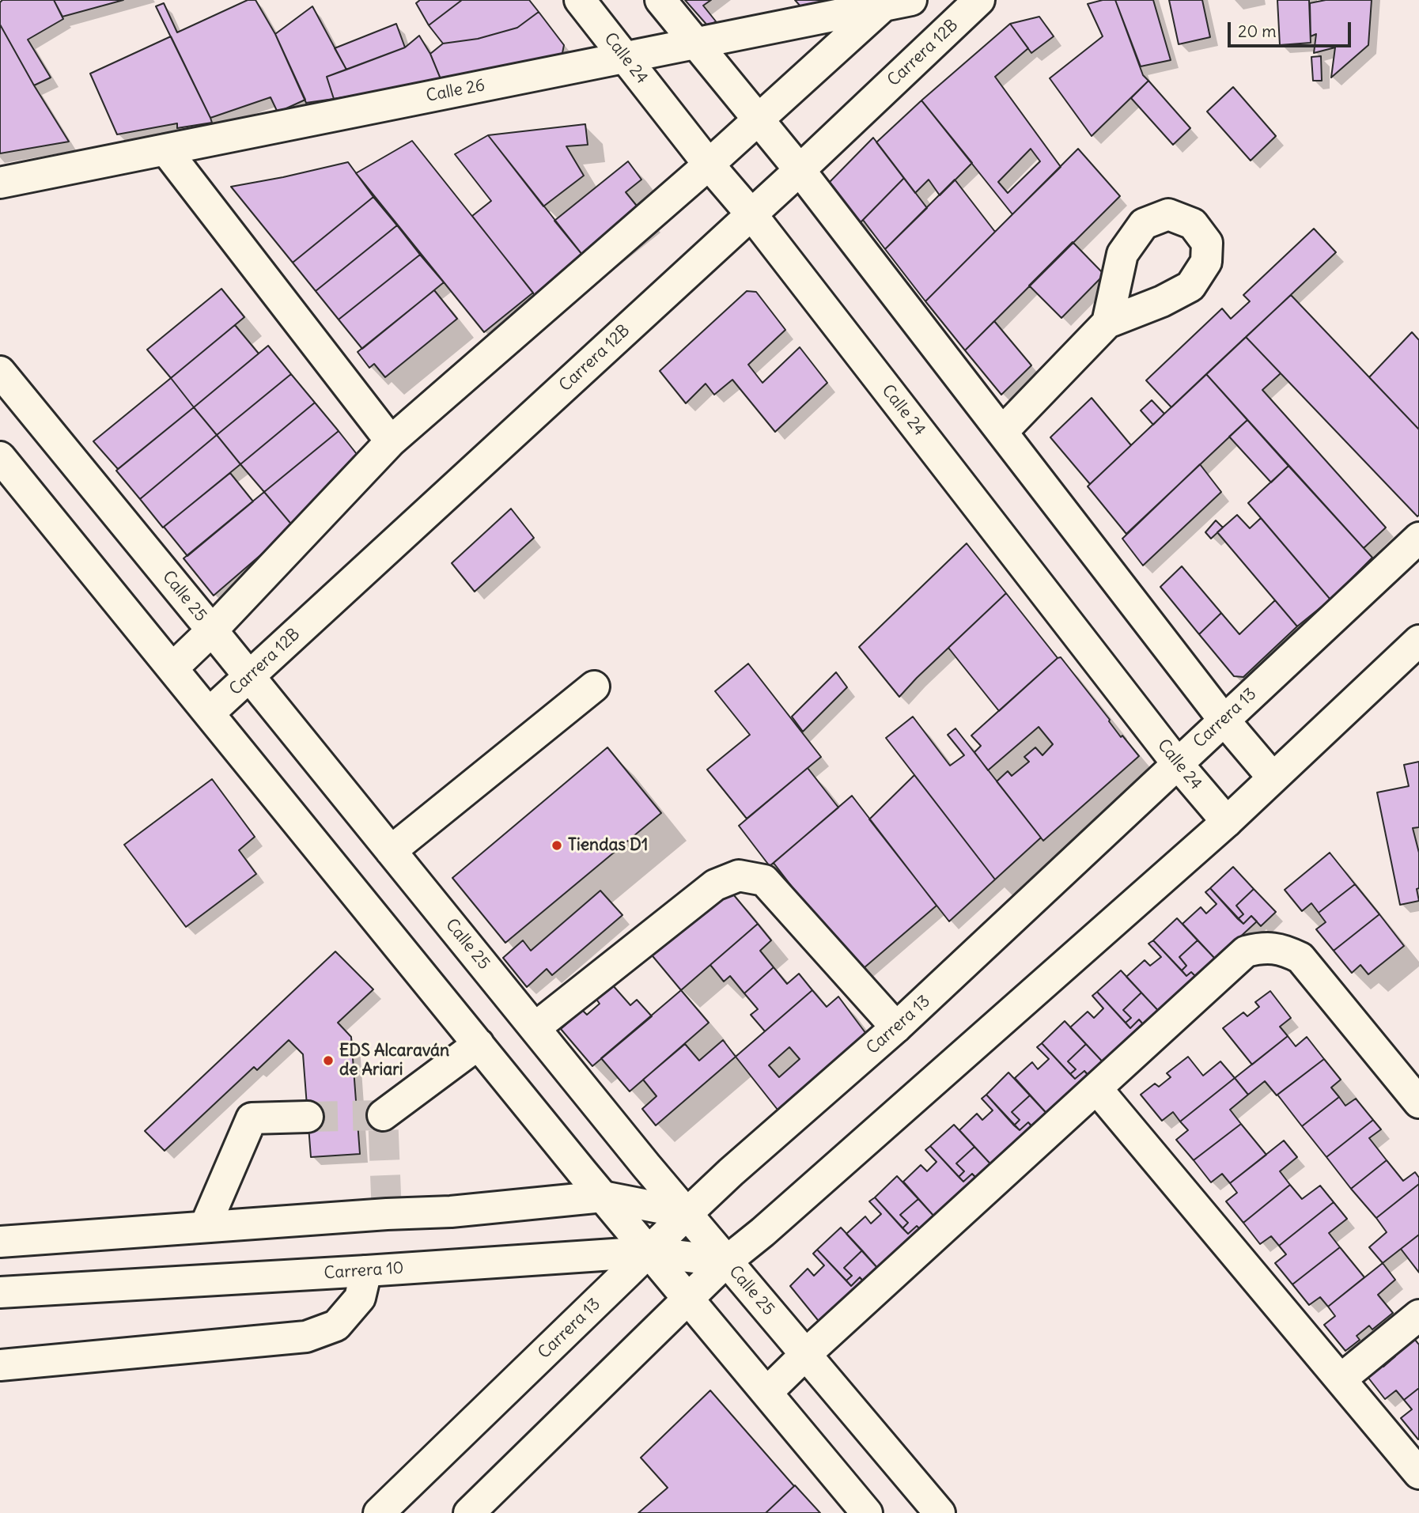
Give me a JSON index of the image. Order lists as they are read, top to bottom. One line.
{"streets":{"street":["Carrera 12B","Calle 24","Calle 26","Calle 25","Carrera 13","Carrera 10"]},"crossings":[["Carrera 12B","Calle 24"],["Carrera 12B","Calle 25"],["Calle 24","Calle 26"],["Calle 24","Carrera 13"],["Calle 25","Carrera 13"],["Calle 25","Carrera 10"],["Carrera 13","Carrera 10"]],"places":["Tiendas D1","EDS Alcaraván de Ariari"],"scale_bar":"20 m"}
